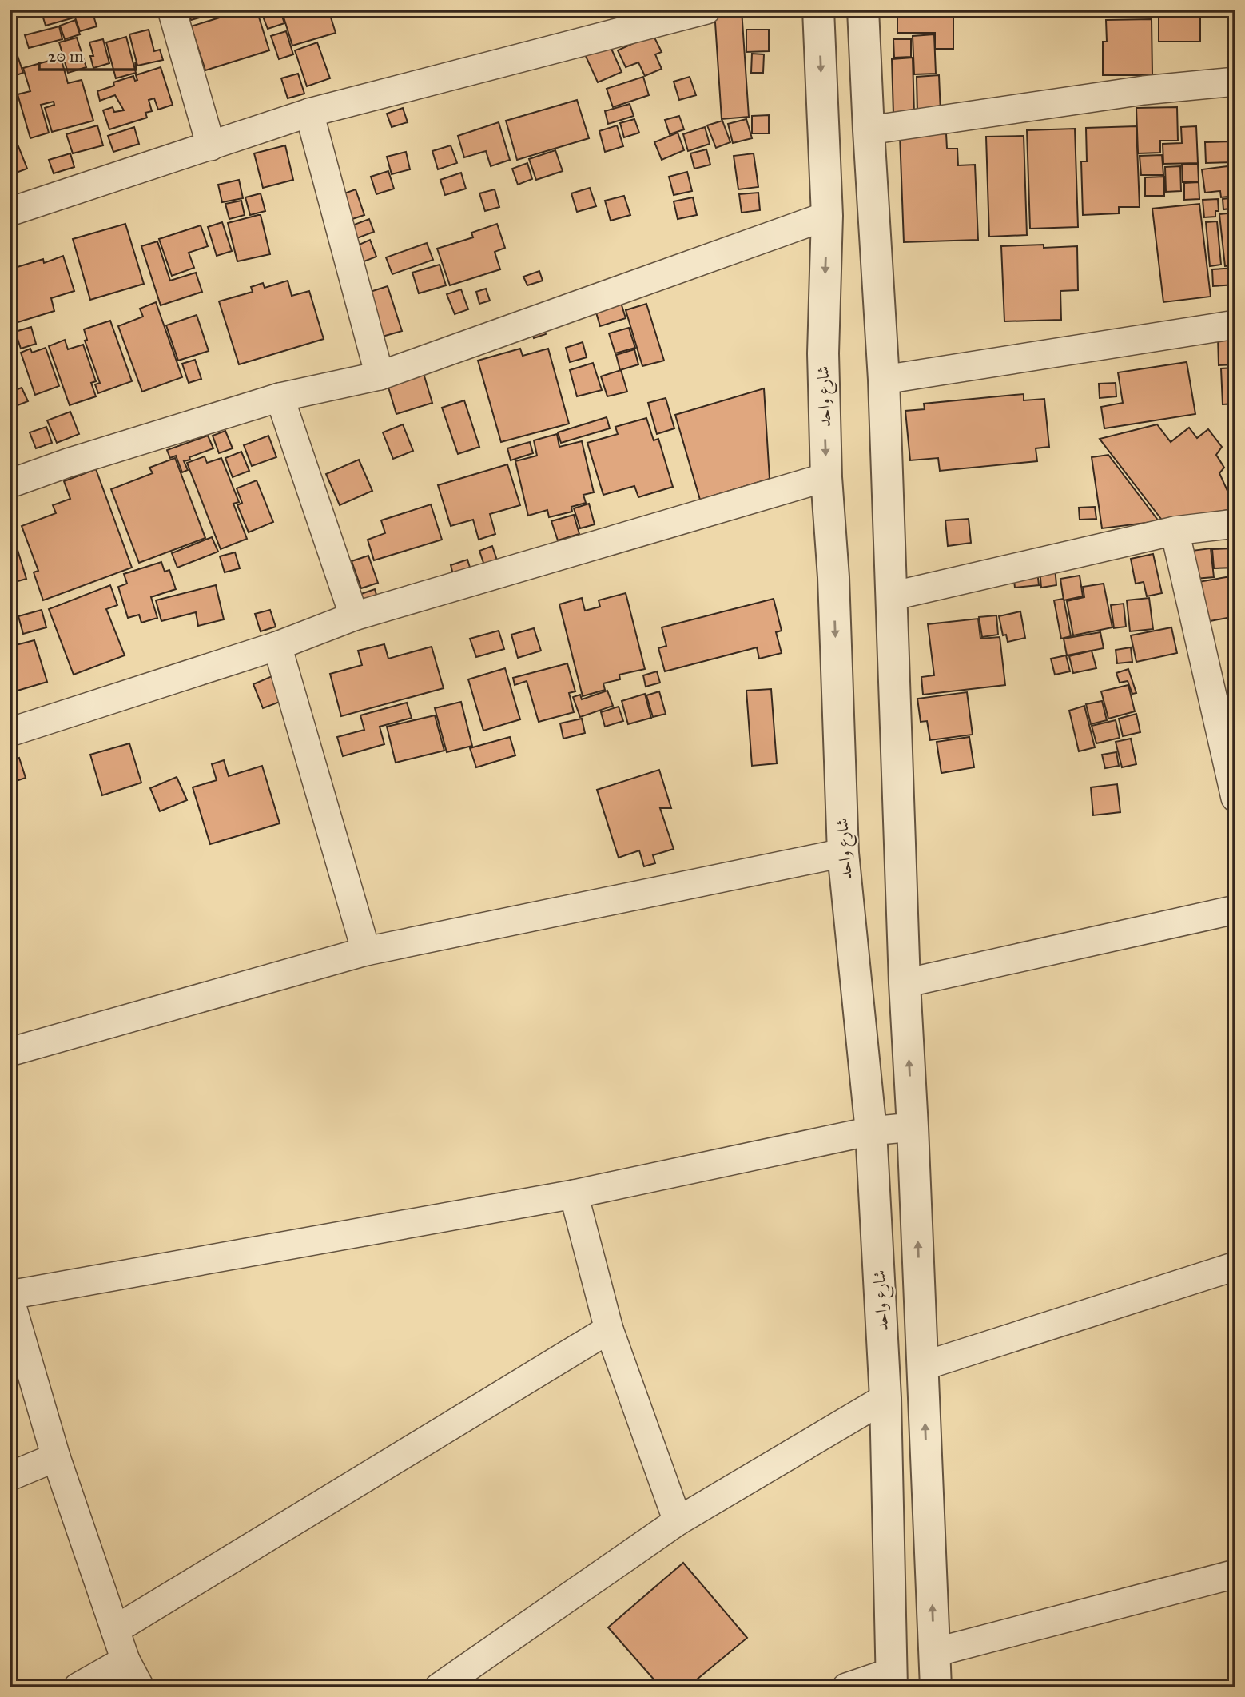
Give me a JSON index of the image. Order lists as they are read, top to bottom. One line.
{"streets":{"street":["شارع واحد"]},"scale_bar":"20 m"}
